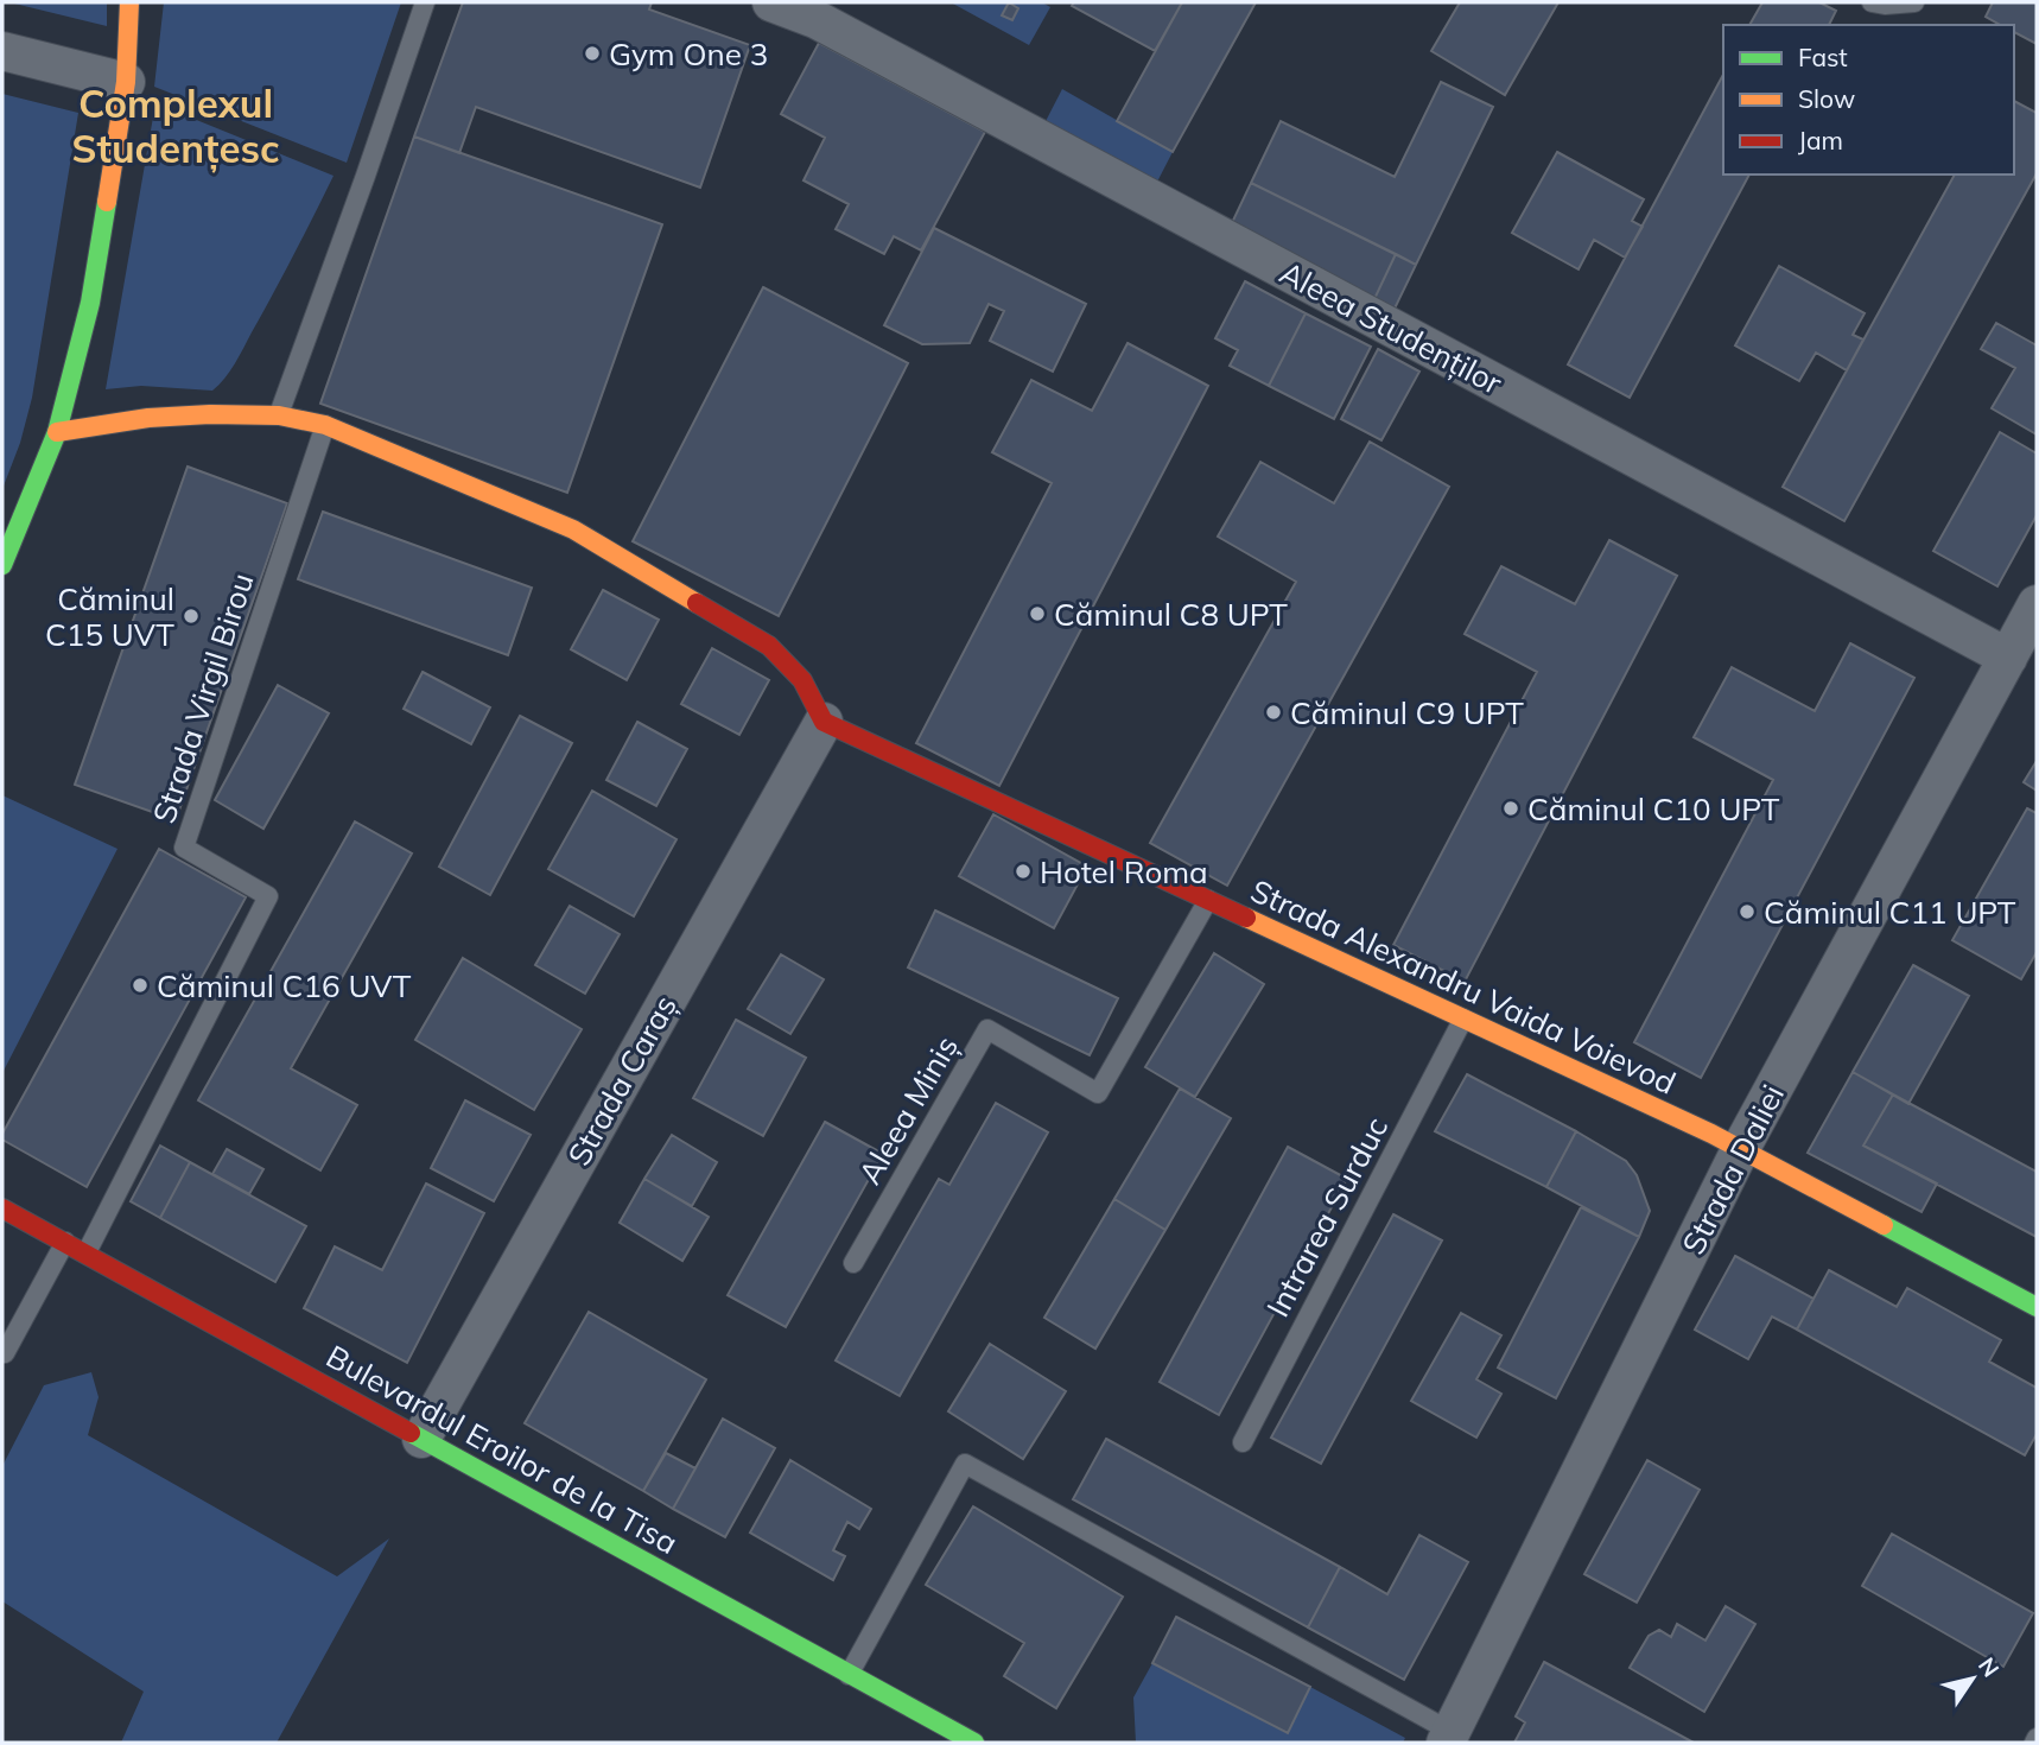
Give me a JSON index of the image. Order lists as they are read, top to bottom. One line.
{"streets":{"street":["Aleea Studenților","Strada Alexandru Vaida Voievod","Strada Caraș","Strada Daliei","Bulevardul Eroilor de la Tisa"],"lane":["Strada Virgil Birou","Aleea Miniș","Intrarea Surduc"]},"crossings":[["Aleea Studenților","Strada Daliei"],["Strada Virgil Birou","Bulevardul Eroilor de la Tisa"],["Strada Alexandru Vaida Voievod","Strada Caraș"],["Strada Alexandru Vaida Voievod","Aleea Miniș"],["Strada Alexandru Vaida Voievod","Strada Daliei"],["Strada Alexandru Vaida Voievod","Intrarea Surduc"],["Strada Caraș","Bulevardul Eroilor de la Tisa"]],"districts":["Complexul Studențesc"],"places":["Gym One 3","Căminul C8 UPT","Căminul C15 UVT","Căminul C9 UPT","Căminul C10 UPT","Hotel Roma","Căminul C11 UPT","Căminul C16 UVT"],"legend":["Fast","Slow","Jam"],"north":"top right"}
